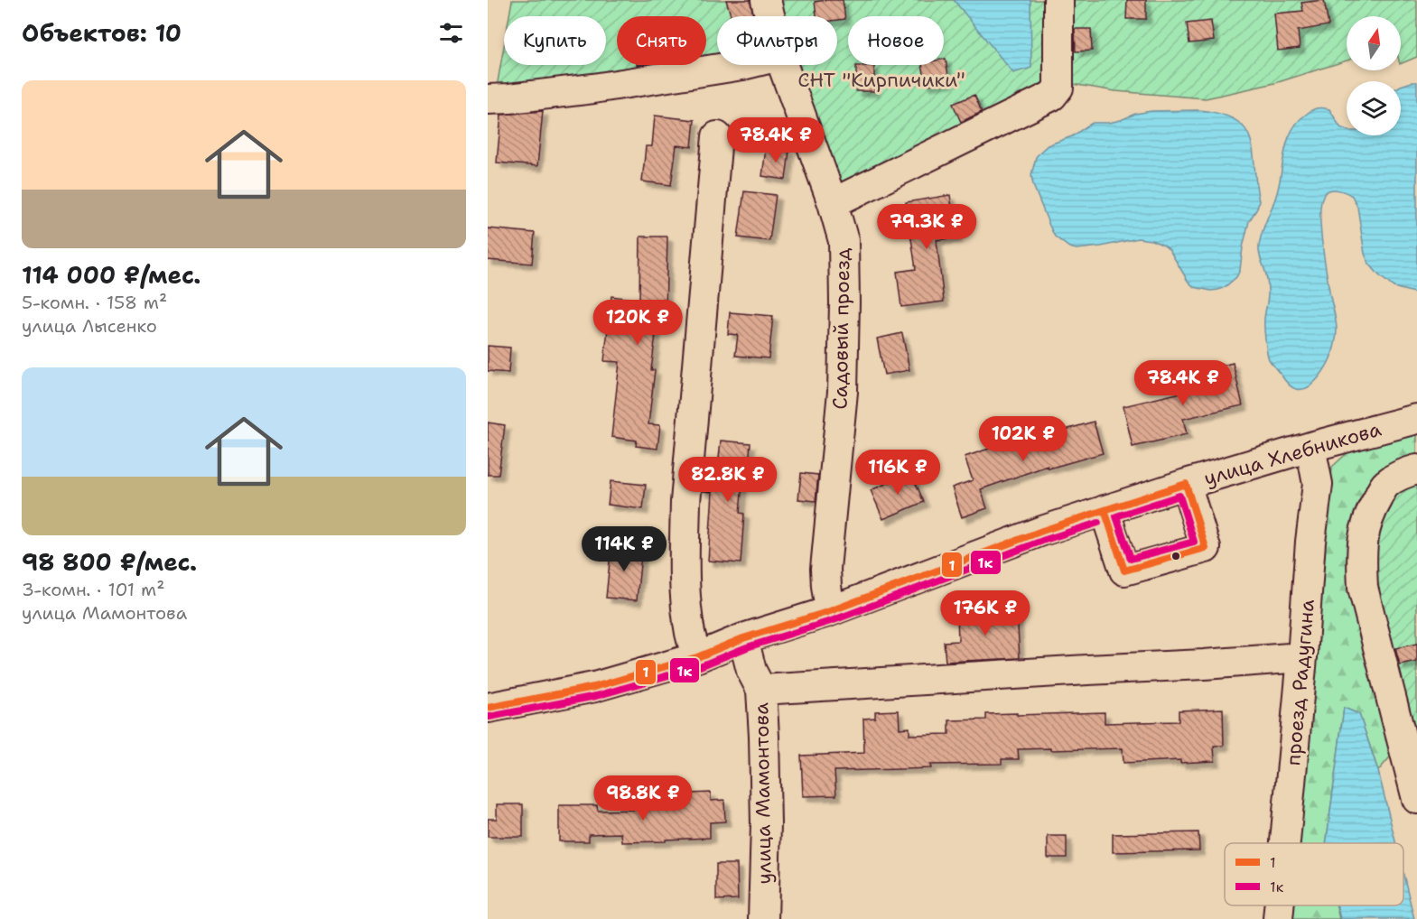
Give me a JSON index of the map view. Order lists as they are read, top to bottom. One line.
{"streets":{"street":["Садовый проезд","улица Хлебникова","проезд Радугина","улица Мамонтова"]},"crossings":[["Садовый проезд","улица Хлебникова"],["улица Хлебникова","проезд Радугина"],["улица Хлебникова","улица Мамонтова"]],"parks":["СНТ \"Кирпичики\""],"lines":["transit line 1","transit line 1к"],"legend":["1","1к"],"north":"top","page":{"heading":"Объектов: 10","chip":["Купить","Снять","Фильтры","Новое"],"list":[{"name":"114 000 ₽/мес.","note":"5-комн. · 158 m² · улица Лысенко"},{"name":"98 800 ₽/мес.","note":"3-комн. · 101 m² · улица Мамонтова"}],"price":["78.4K ₽","79.3K ₽","120K ₽","78.4K ₽","102K ₽","116K ₽","82.8K ₽","114K ₽","176K ₽","98.8K ₽"]}}
